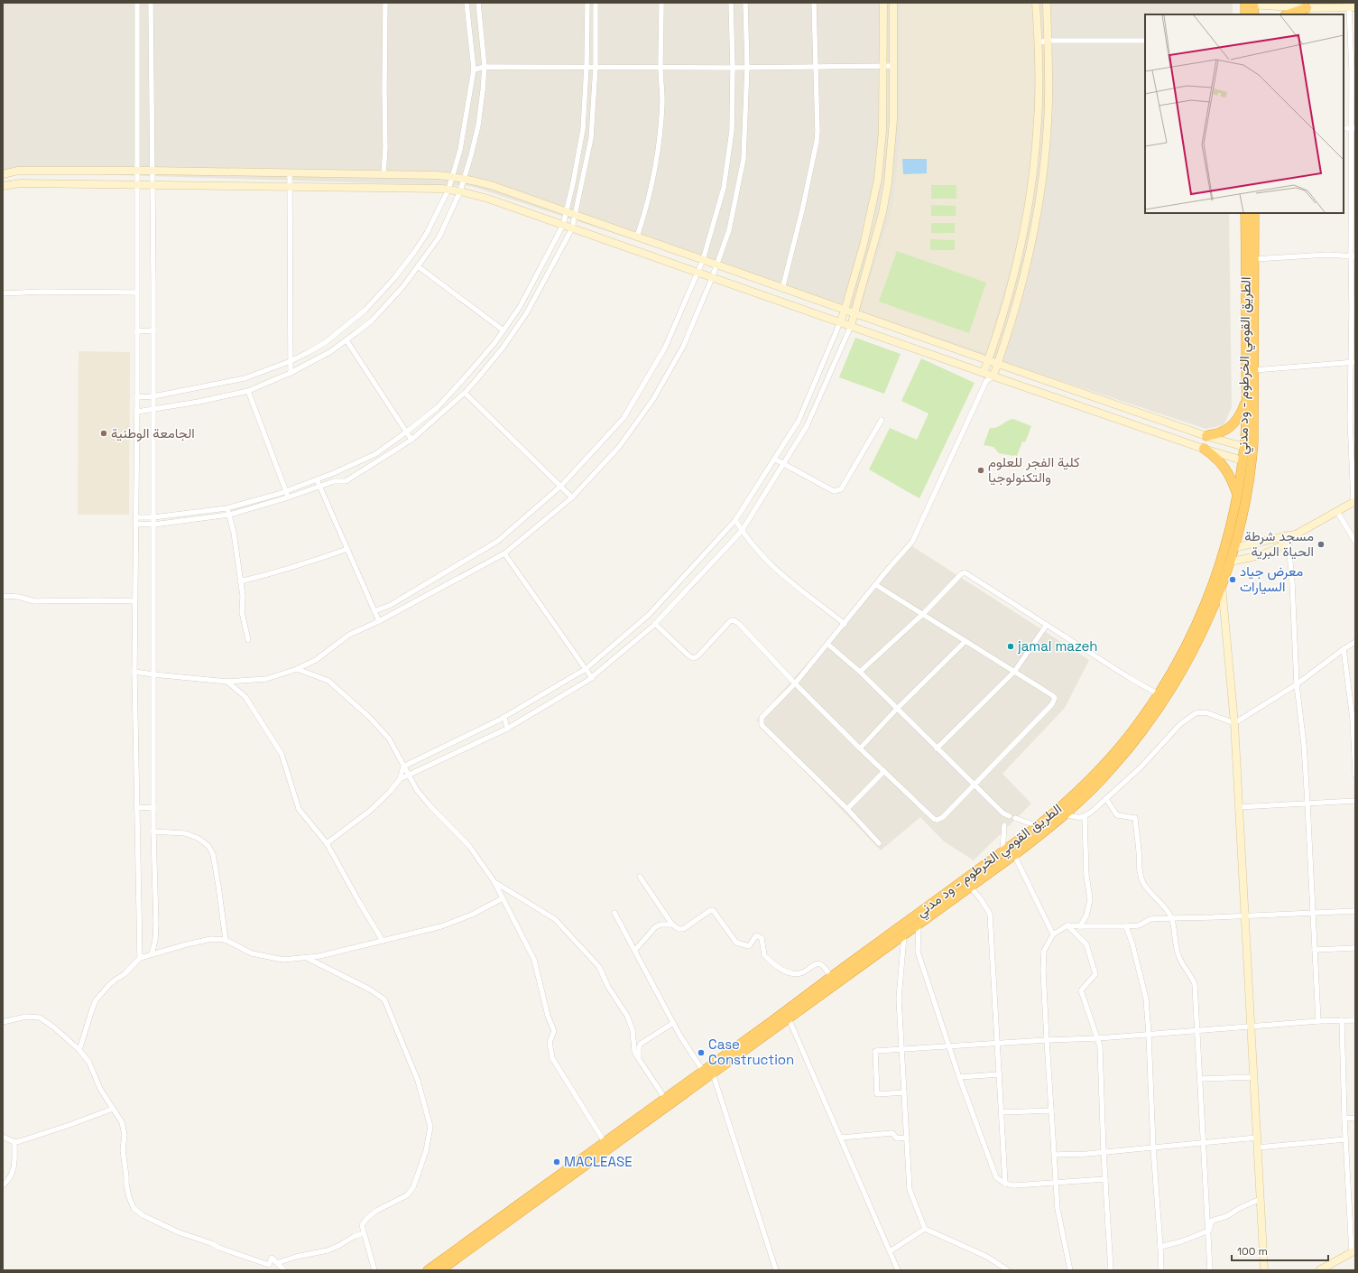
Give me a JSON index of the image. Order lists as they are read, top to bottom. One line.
{"streets":{"highway":["الطريق القومي الخرطوم - ود مدني"]},"places":["الجامعة الوطنية","كلية الفجر للعلوم والتكنولوجيا","مسجد شرطة الحياة البرية","معرض جياد السيارات","jamal mazeh","Case Construction","MACLEASE"],"scale_bar":"100 m"}
